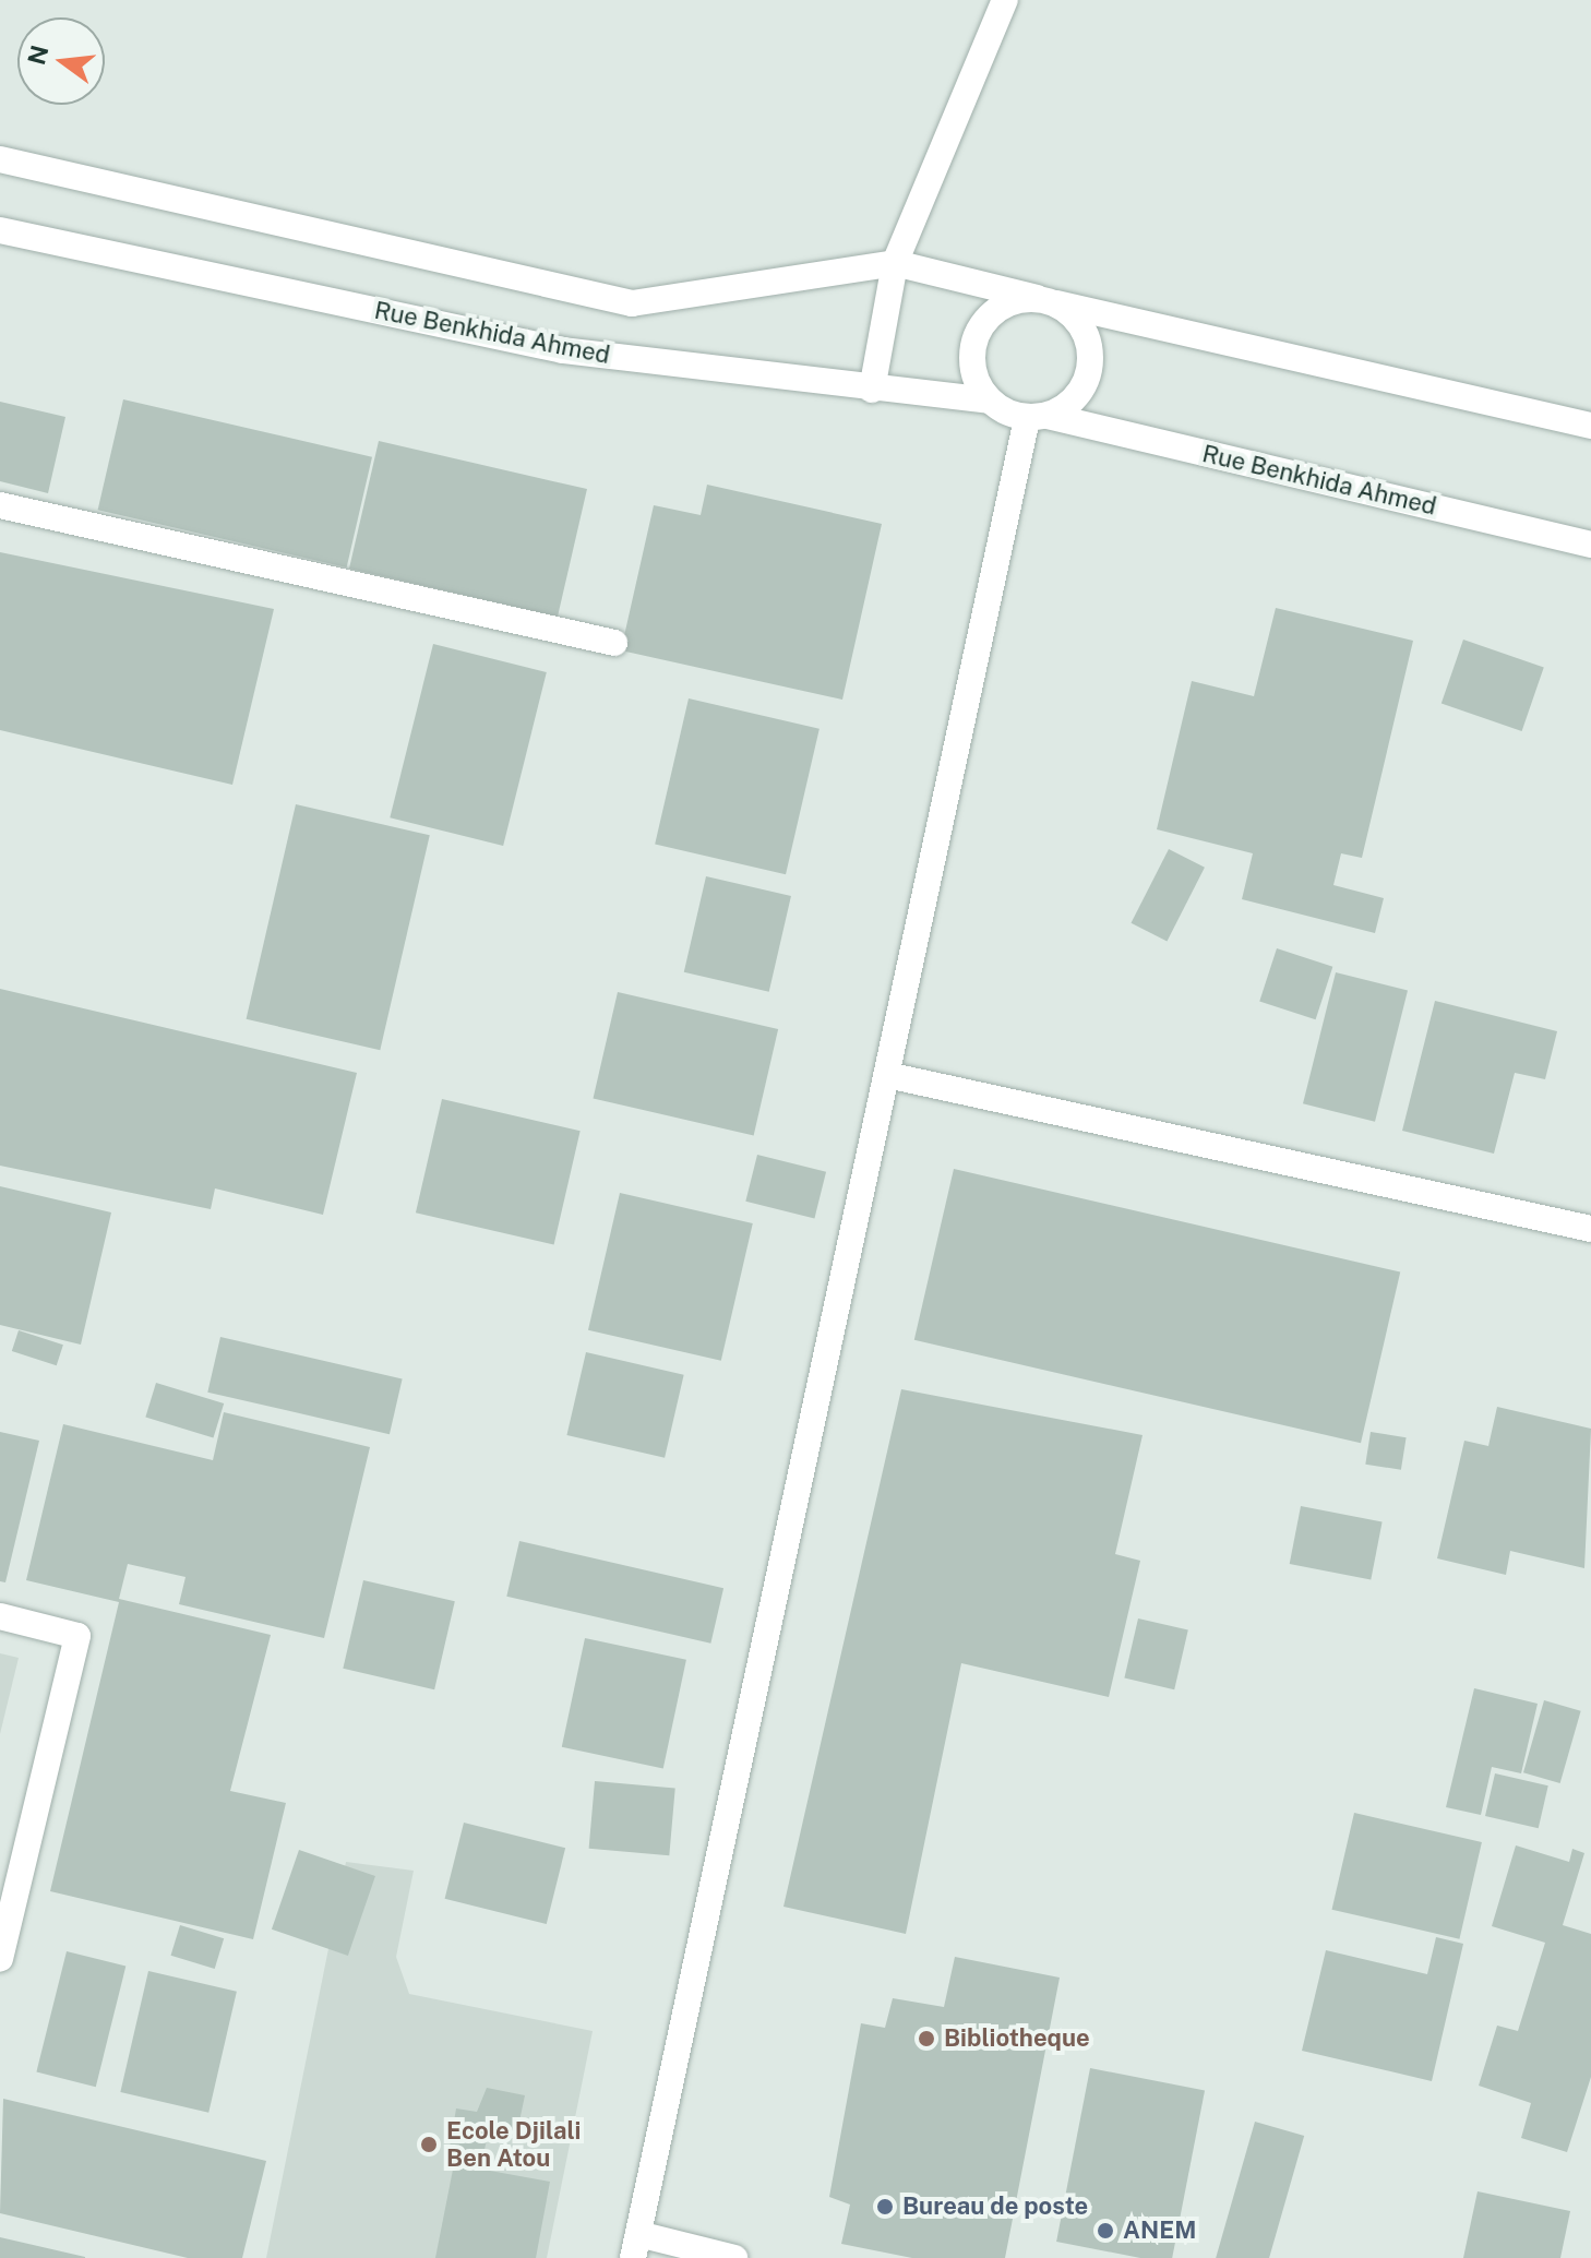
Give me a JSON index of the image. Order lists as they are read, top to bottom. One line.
{"streets":{"street":["Rue Benkhida Ahmed"]},"places":["Bibliotheque","Ecole Djilali Ben Atou","Bureau de poste","ANEM"],"north":"left"}
